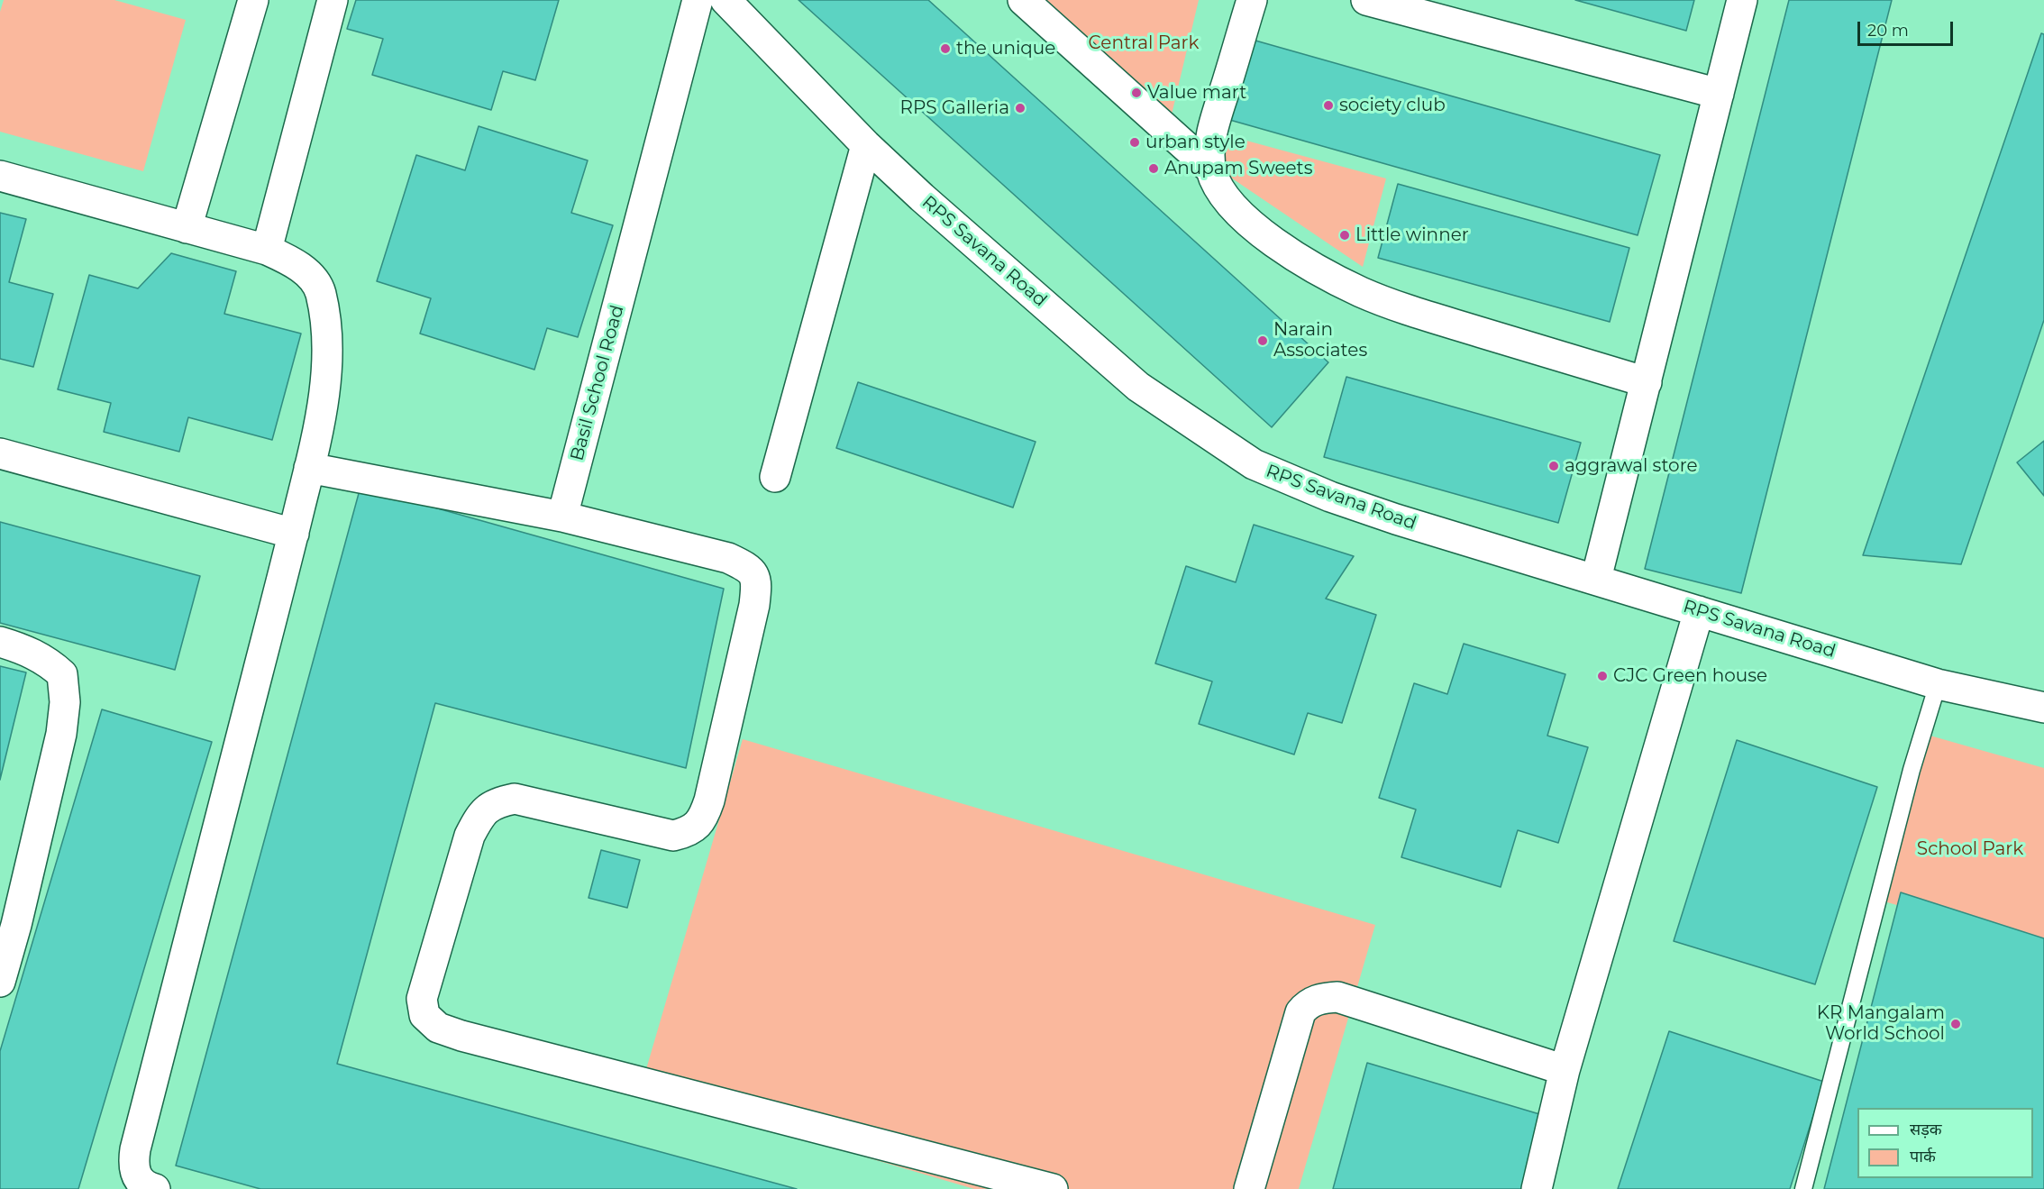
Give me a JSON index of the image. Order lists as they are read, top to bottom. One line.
{"streets":{"street":["RPS Savana Road","Basil School Road"]},"parks":["Central Park","School Park"],"places":["the unique","Value mart","society club","RPS Galleria","urban style","Anupam Sweets","Little winner","Narain Associates","aggrawal store","CJC Green house","KR Mangalam World School"],"legend":["सड़क","पार्क"],"scale_bar":"20 m"}
